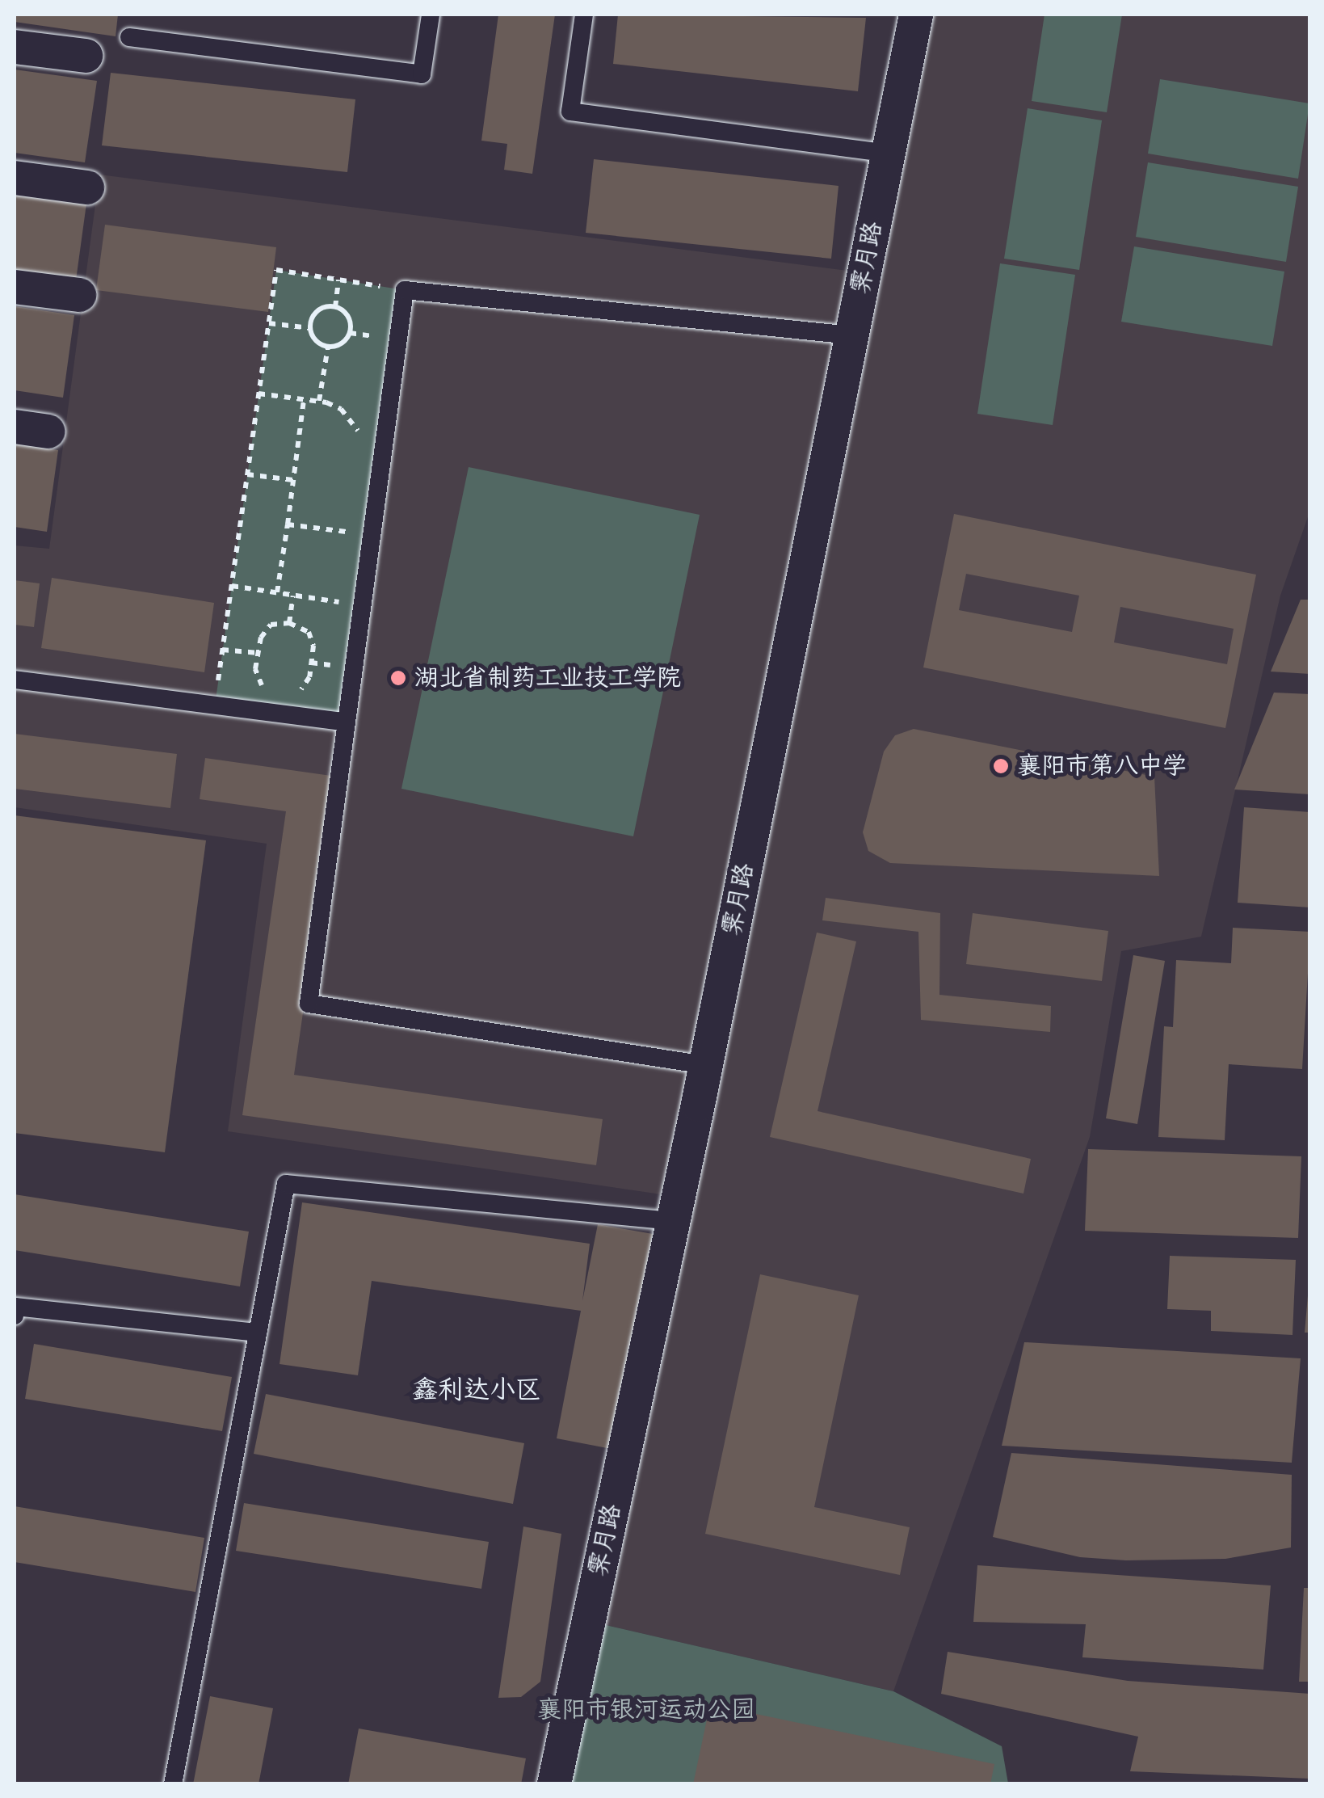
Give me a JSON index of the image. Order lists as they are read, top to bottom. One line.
{"streets":{"street":["霁月路"]},"districts":["鑫利达小区"],"parks":["襄阳市银河运动公园"],"places":["湖北省制药工业技工学院","襄阳市第八中学"]}
